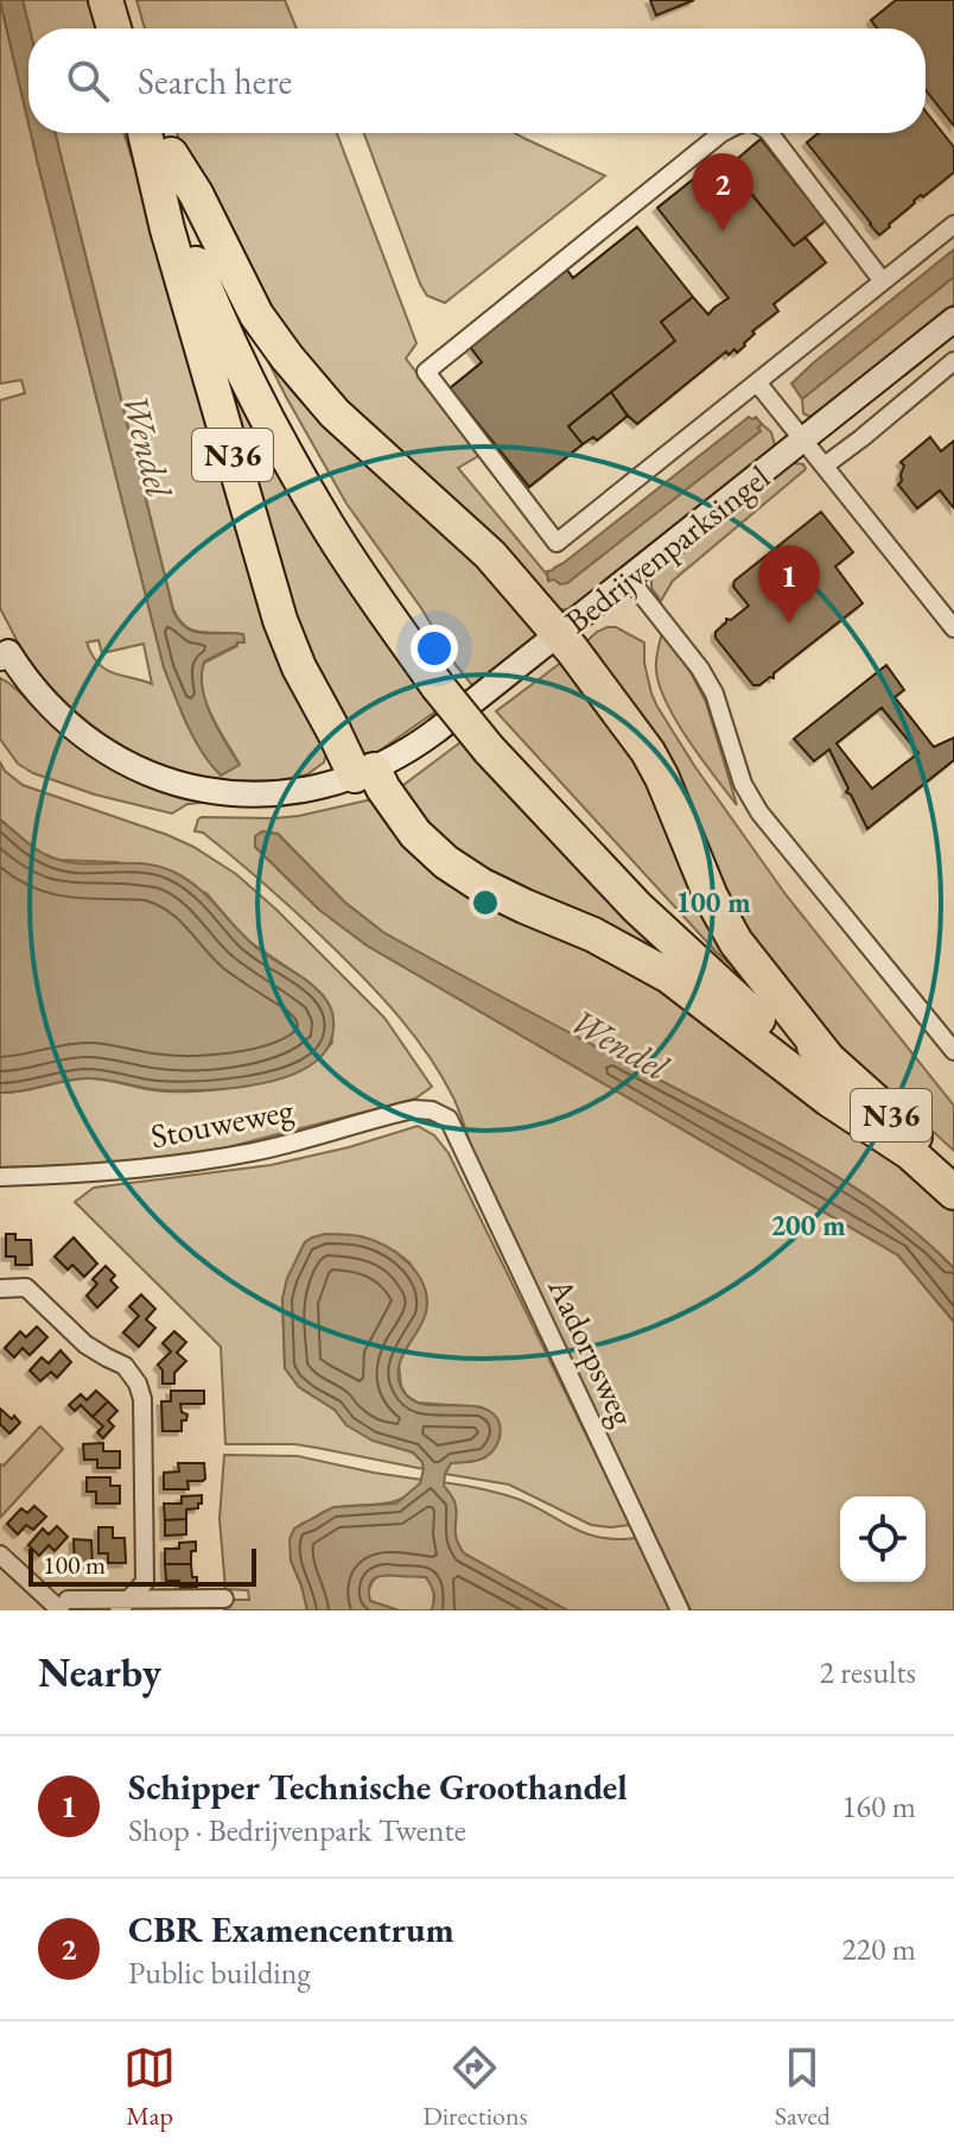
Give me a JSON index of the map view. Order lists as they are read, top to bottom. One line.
{"streets":{"highway":["N36"],"main road":["Bedrijvenparksingel"],"street":["Stouweweg","Aadorpsweg"]},"crossings":[["N36","Bedrijvenparksingel"],["Stouweweg","Aadorpsweg"]],"water":["Wendel"],"scale_bar":"100 m","page":{"search":"Search here","pins":["2","1"],"scale":"100 m","heading":["Nearby","2 results"],"list":[{"mark":"1","name":"Schipper Technische Groothandel","note":"Shop · Bedrijvenpark Twente","value":"160 m"},{"mark":"2","name":"CBR Examencentrum","note":"Public building","value":"220 m"}],"nav":["Map","Directions","Saved"]},"rings":["100 m","200 m"]}
